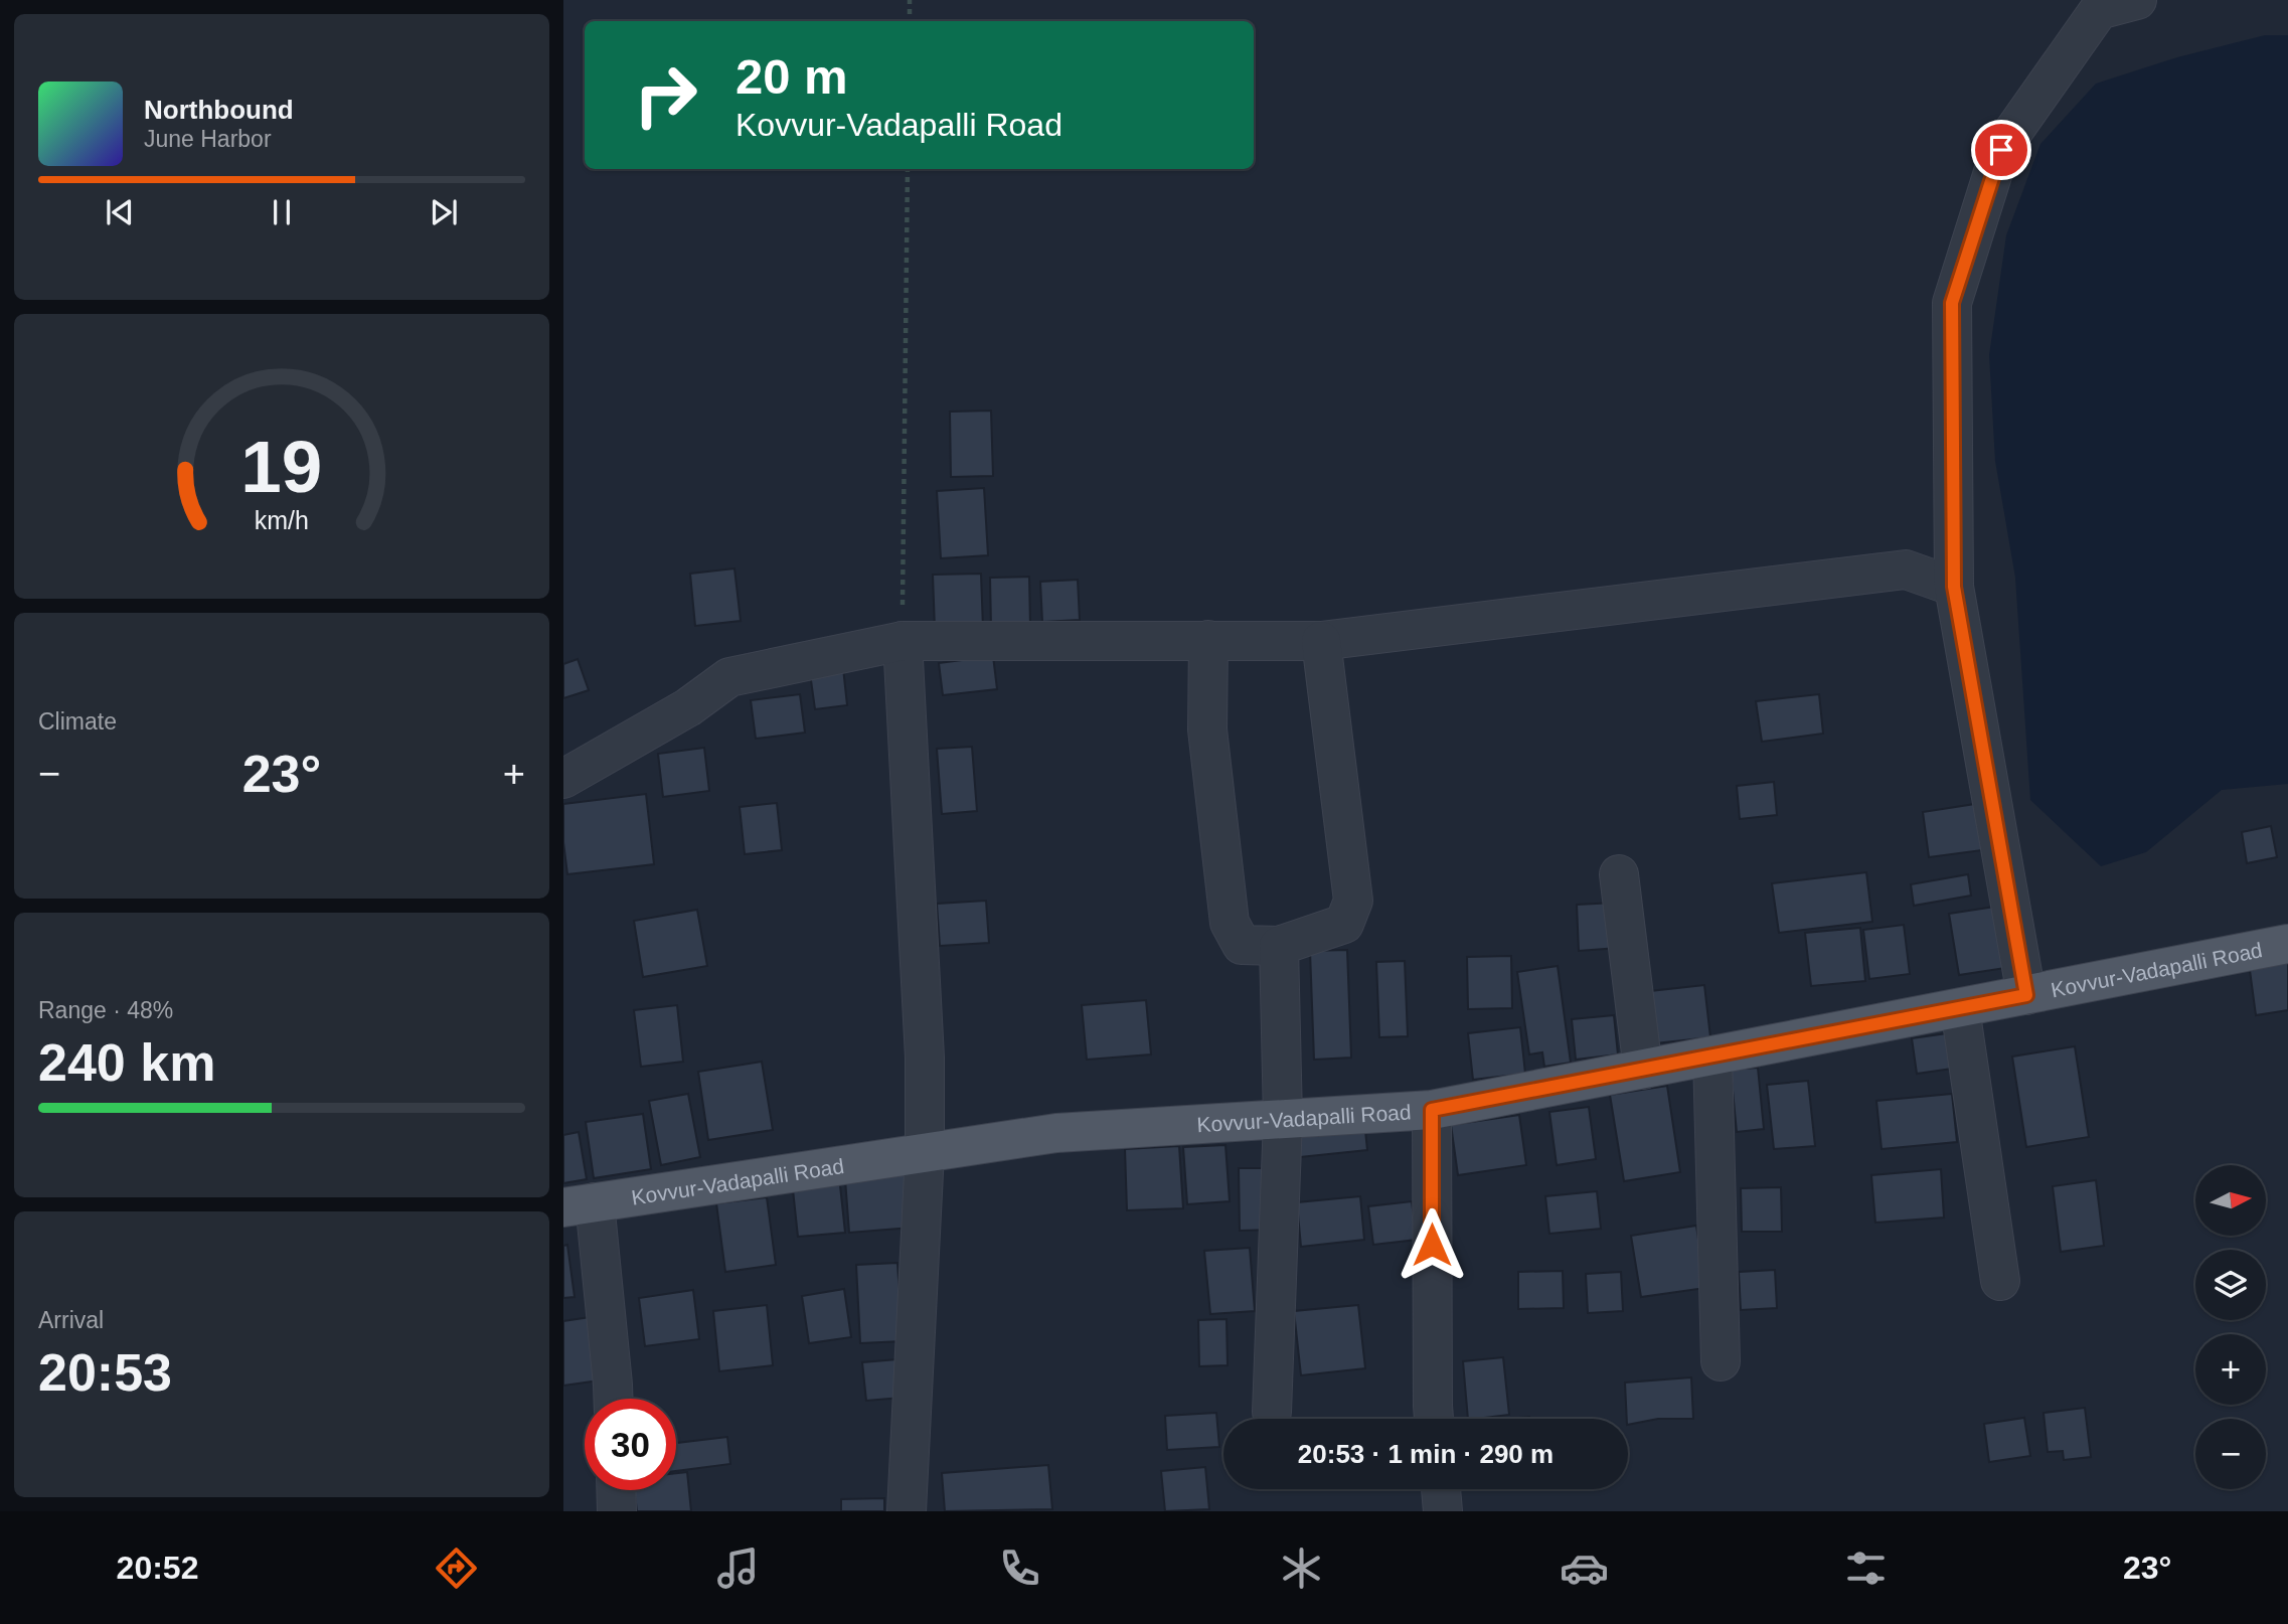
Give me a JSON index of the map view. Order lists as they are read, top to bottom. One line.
{"streets":{"main road":["Kovvur-Vadapalli Road"]},"north":"right","page":{"turn":["20 m","Kovvur-Vadapalli Road"],"song":["Northbound","June Harbor"],"tile":["Climate",["Range · 48%","240 km"],["Arrival","20:53"]],"heat":["−","23°","+"],"map_buttons":["+","−"],"limit":"30","trip":"20:53 · 1 min · 290 m","tabs":["20:52","23°"],"gauge":["19","km/h"]}}
